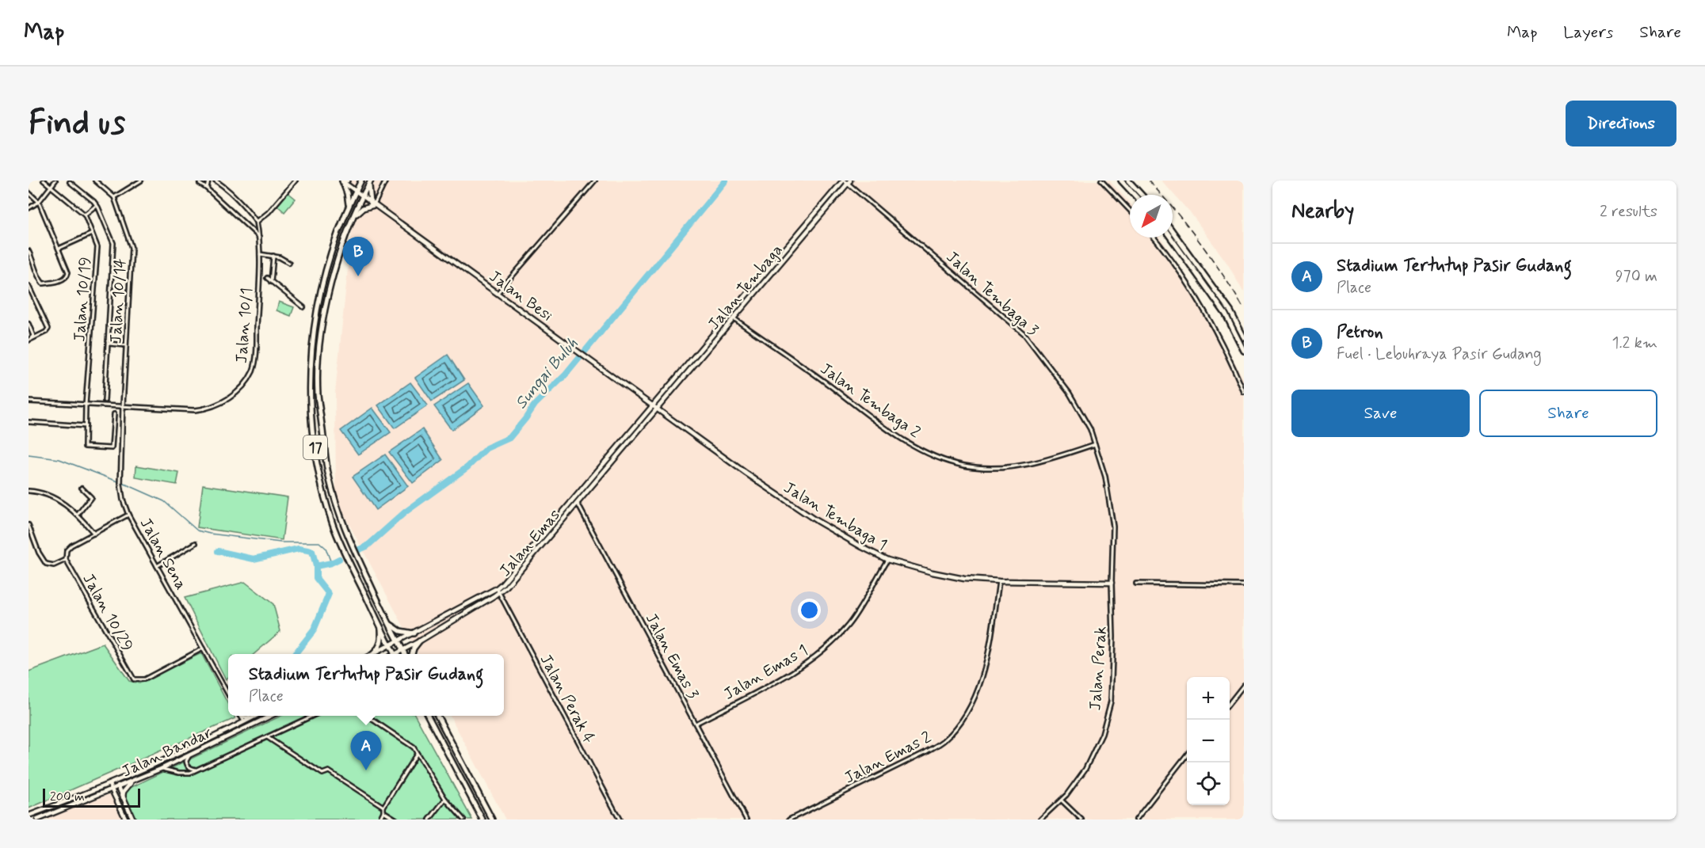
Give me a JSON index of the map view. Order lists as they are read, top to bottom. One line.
{"streets":{"main road":["Jalan Tembaga","Jalan Besi","17","Jalan Tembaga 1","Jalan Emas","Jalan Bandar"],"street":["Jalan Tembaga 3","Jalan 10/19","Jalan 10/14","Jalan 10/1","Jalan Tembaga 2","Jalan Sena","Jalan 10/29","Jalan Emas 3","Jalan Perak","Jalan Emas 1","Jalan Perak 4","Jalan Emas 2"]},"crossings":[["Jalan Tembaga","Jalan Tembaga 3"],["Jalan Tembaga","Jalan Besi"],["Jalan Tembaga","Jalan Tembaga 2"],["Jalan Tembaga","Jalan Tembaga 1"],["Jalan Tembaga","Jalan Emas"],["Jalan Tembaga 3","Jalan Tembaga 2"],["Jalan Tembaga 3","Jalan Tembaga 1"],["Jalan Tembaga 3","Jalan Perak"],["Jalan Besi","17"],["Jalan Besi","Jalan Tembaga 1"],["Jalan Besi","Jalan Emas"],["Jalan 10/19","Jalan 10/1"],["Jalan 10/14","Jalan 10/1"],["Jalan 10/14","Jalan Sena"],["Jalan 10/1","Jalan Sena"],["17","Jalan Emas"],["Jalan Tembaga 1","Jalan Emas"],["Jalan Tembaga 1","Jalan Perak"],["Jalan Tembaga 1","Jalan Emas 1"],["Jalan Tembaga 1","Jalan Emas 2"],["Jalan Emas","Jalan Emas 3"],["Jalan Emas","Jalan Perak 4"],["Jalan Sena","Jalan 10/29"],["Jalan Emas 3","Jalan Emas 1"]],"water":["Sungai Buluh"],"scale_bar":"200 m","north":"bottom left","page":{"header":"Map","nav":["Map","Layers","Share"],"buttons":["Directions",["Save","Share"]],"title":"Find us","heading":["Nearby","2 results"],"pins":["B","A"],"list":[{"mark":"A","name":"Stadium Tertutup Pasir Gudang","note":"Place","value":"970 m"},{"mark":"B","name":"Petron","note":"Fuel · Lebuhraya Pasir Gudang","value":"1.2 km"}],"popup":["Stadium Tertutup Pasir Gudang","Place"],"map_buttons":["+","−"],"scale":"200 m"}}
